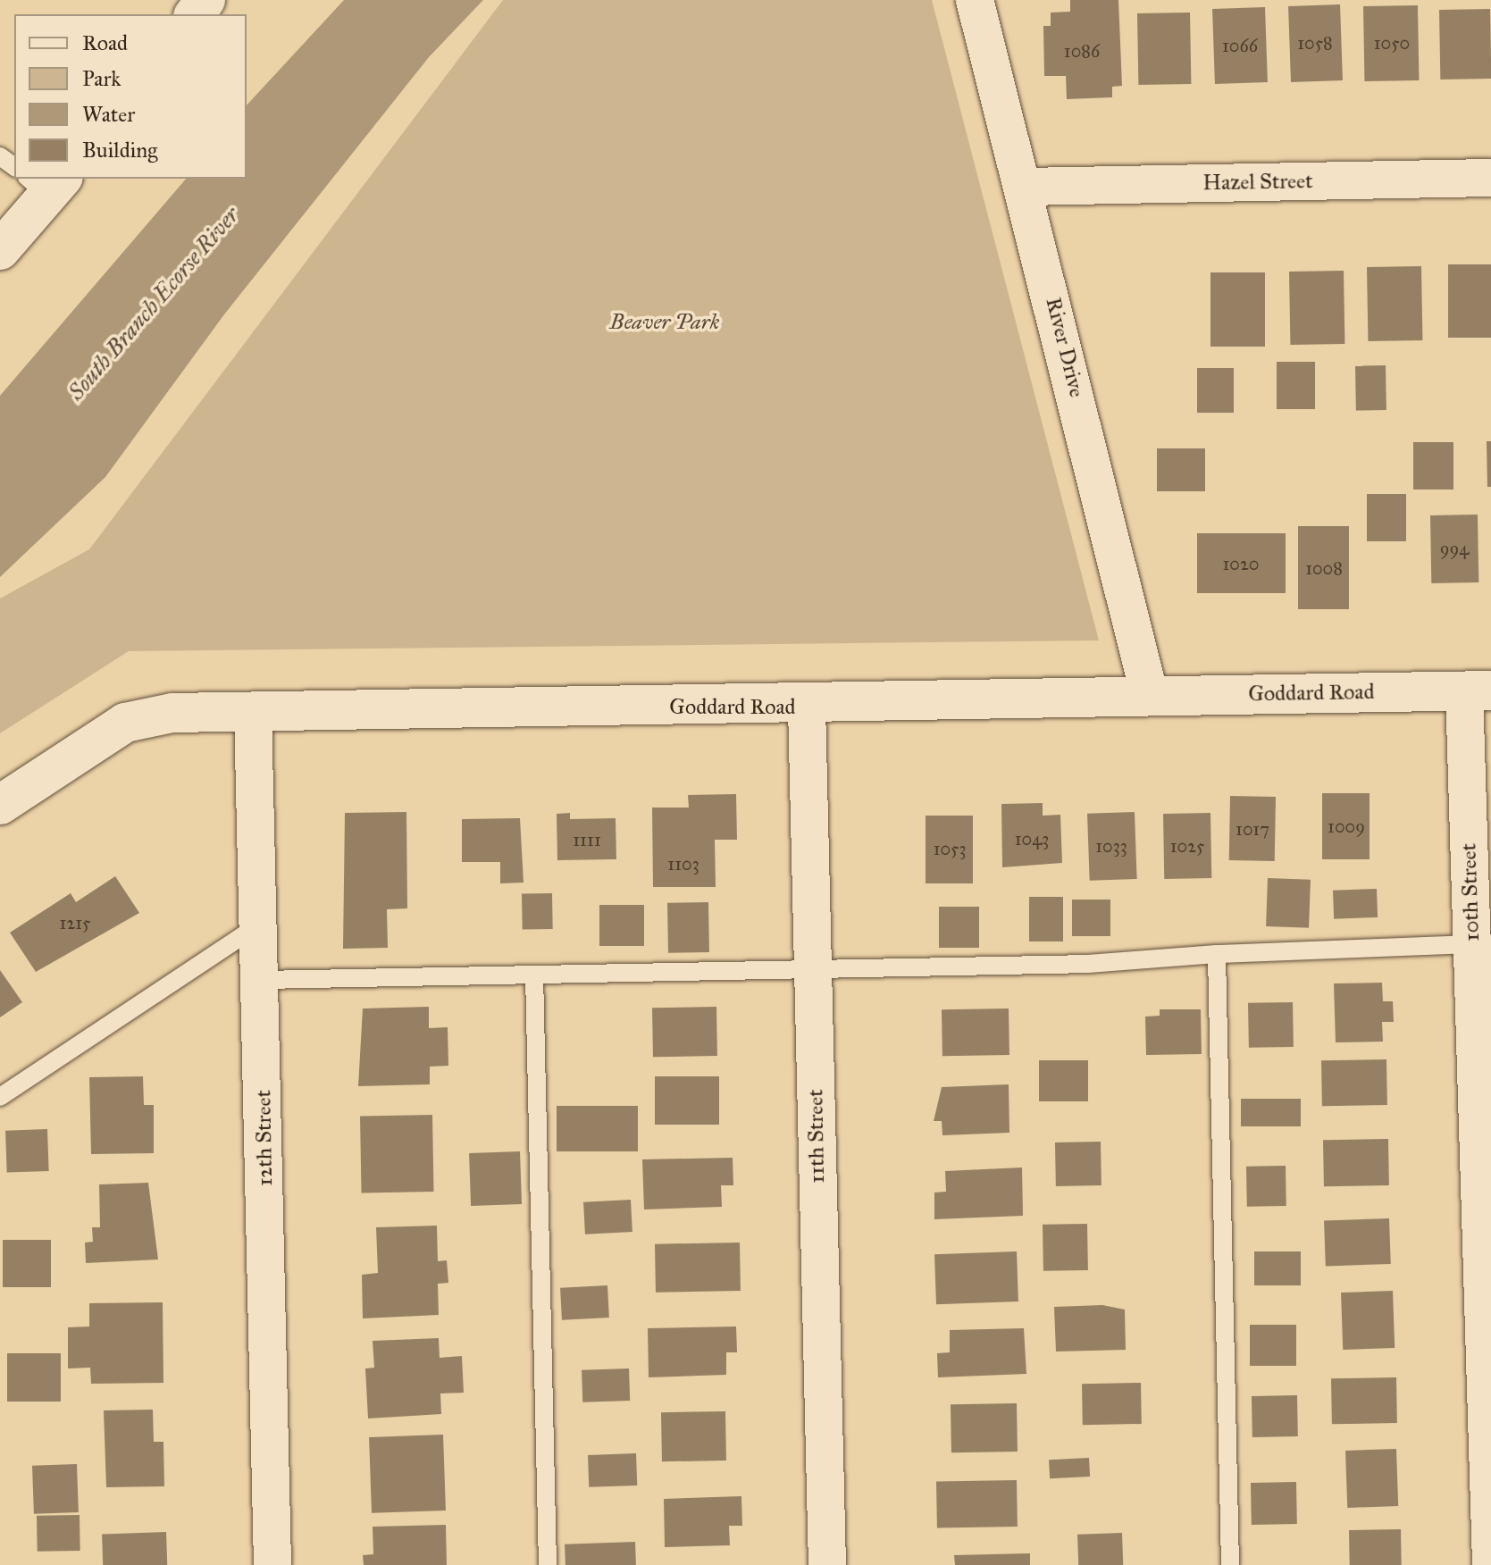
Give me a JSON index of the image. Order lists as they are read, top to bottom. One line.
{"streets":{"street":["Hazel Street","River Drive","Goddard Road","10th Street","11th Street","12th Street"]},"crossings":[["Hazel Street","River Drive"],["River Drive","Goddard Road"],["Goddard Road","10th Street"],["Goddard Road","11th Street"],["Goddard Road","12th Street"]],"water":["South Branch Ecorse River"],"parks":["Beaver Park"],"house_numbers":["1058","1050","1066","1086","994","1020","1008","1009","1017","1043","1111","1033","1025","1053","1103","1215"],"legend":["Road","Park","Water","Building"]}
